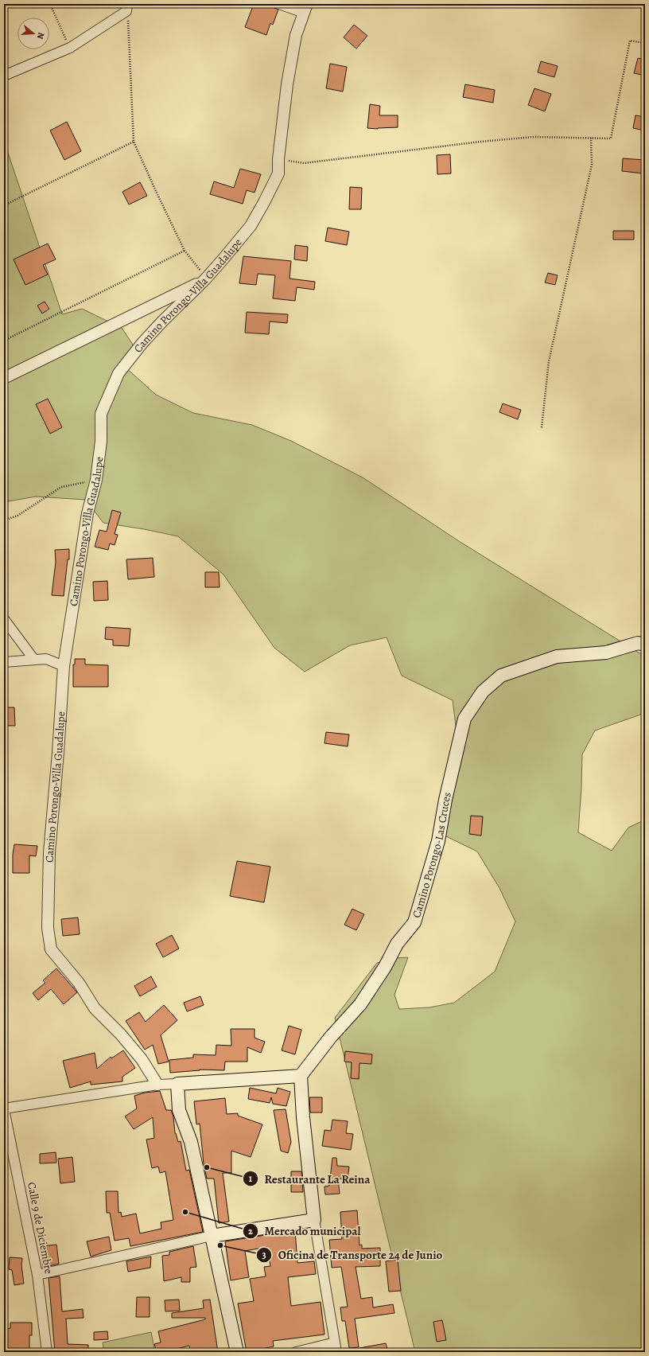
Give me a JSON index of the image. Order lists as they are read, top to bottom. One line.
{"streets":{"main road":["Camino Porongo-Las Cruces"],"street":["Camino Porongo-Villa Guadalupe","Calle 9 de Diciembre"]},"places":["Restaurante La Reina","Mercado municipal","Oficina de Transporte 24 de Junio"],"north":"right"}
